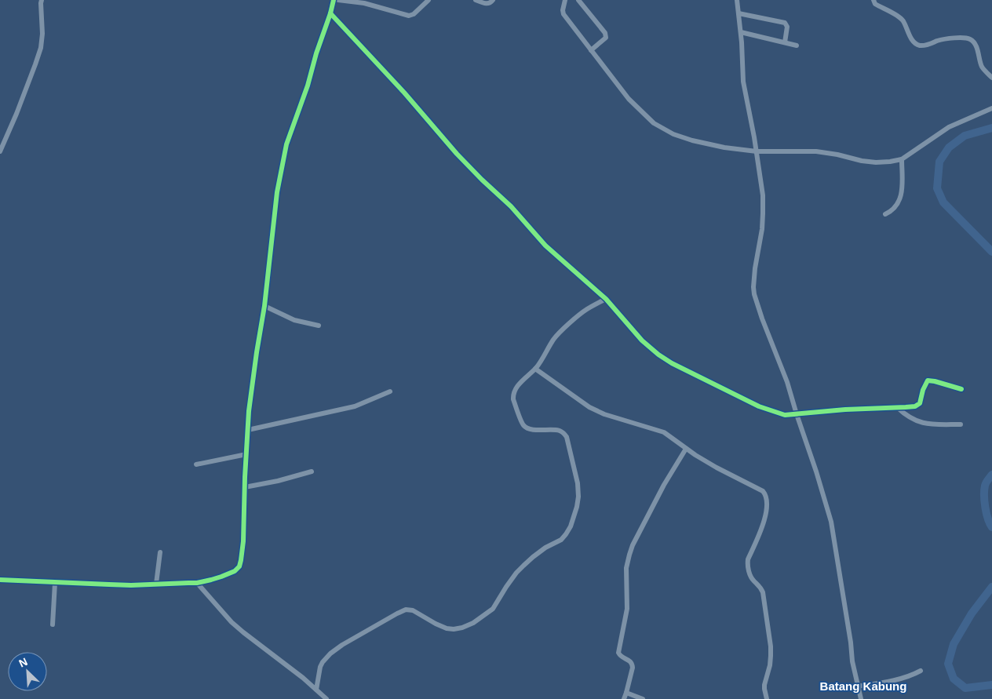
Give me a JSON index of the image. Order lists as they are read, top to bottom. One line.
{"districts":["Batang Kabung"],"north":"top left"}
